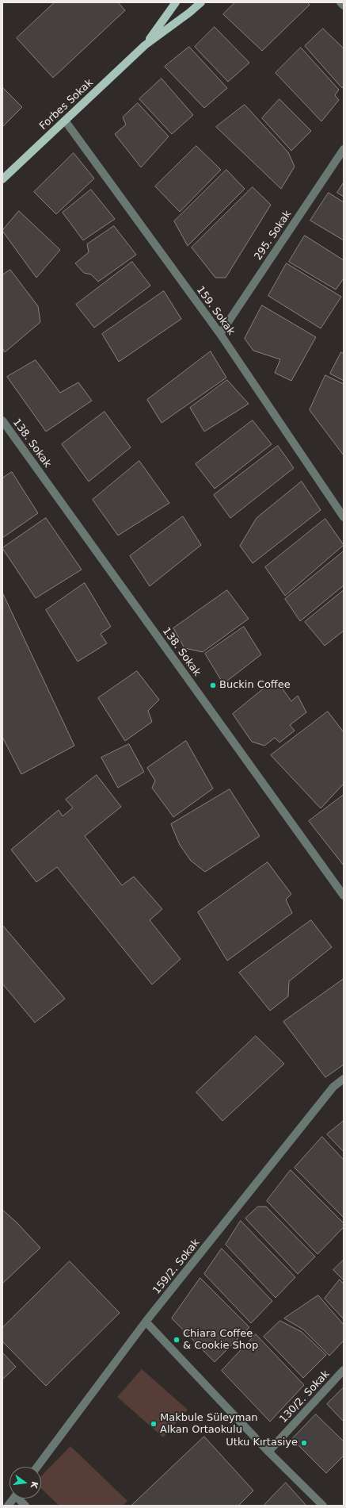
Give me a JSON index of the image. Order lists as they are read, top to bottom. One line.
{"streets":{"main road":["Forbes Sokak"],"street":["295. Sokak","159. Sokak","138. Sokak","159/2. Sokak","130/2. Sokak"]},"crossings":[["Forbes Sokak","159. Sokak"],["295. Sokak","159. Sokak"]],"places":["Buckin Coffee","Chiara Coffee & Cookie Shop","Makbule Süleyman Alkan Ortaokulu","Utku Kırtasiye"],"north":"right"}
